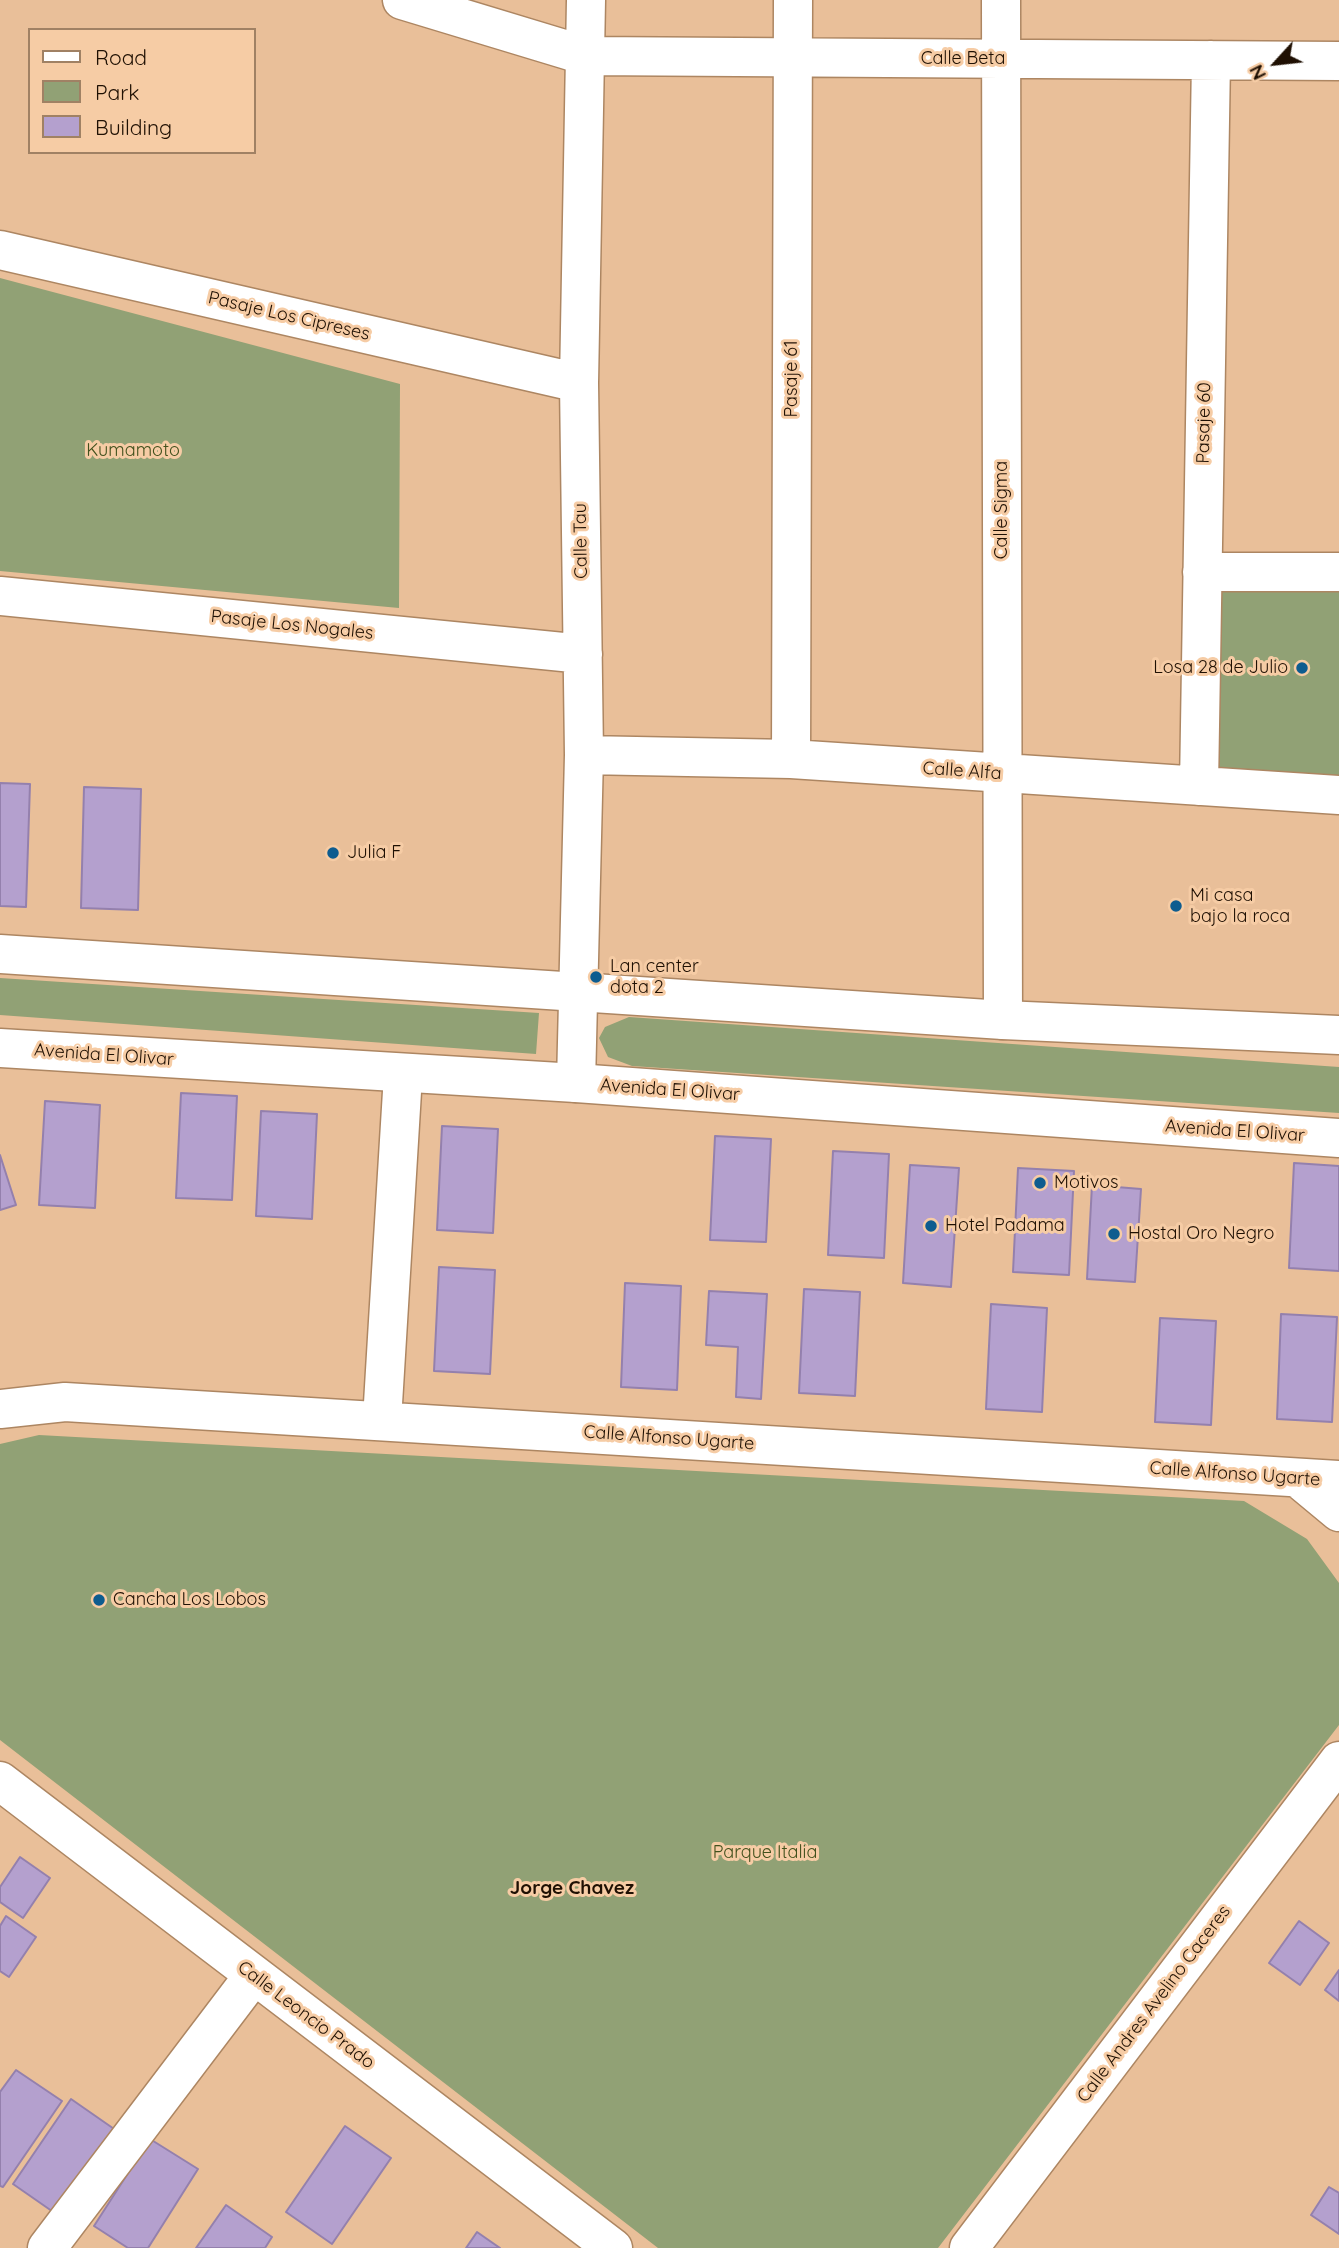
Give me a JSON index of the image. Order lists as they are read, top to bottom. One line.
{"streets":{"street":["Calle Beta","Pasaje Los Cipreses","Pasaje 61","Pasaje 60","Calle Sigma","Calle Tau","Pasaje Los Nogales","Calle Alfa","Avenida El Olivar","Calle Alfonso Ugarte","Calle Andres Avelino Caceres","Calle Leoncio Prado"]},"crossings":[["Calle Beta","Pasaje 61"],["Calle Beta","Pasaje 60"],["Calle Beta","Calle Sigma"],["Calle Beta","Calle Tau"],["Pasaje Los Cipreses","Calle Tau"],["Pasaje 61","Calle Alfa"],["Pasaje 60","Calle Alfa"],["Calle Sigma","Calle Alfa"],["Calle Tau","Pasaje Los Nogales"],["Calle Tau","Calle Alfa"],["Calle Tau","Avenida El Olivar"]],"districts":["Jorge Chavez"],"parks":["Kumamoto","Parque Italia"],"places":["Losa 28 de Julio","Julia F","Mi casa bajo la roca","Lan center dota 2","Motivos","Hotel Padama","Hostal Oro Negro","Cancha Los Lobos"],"legend":["Road","Park","Building"],"north":"bottom left"}
